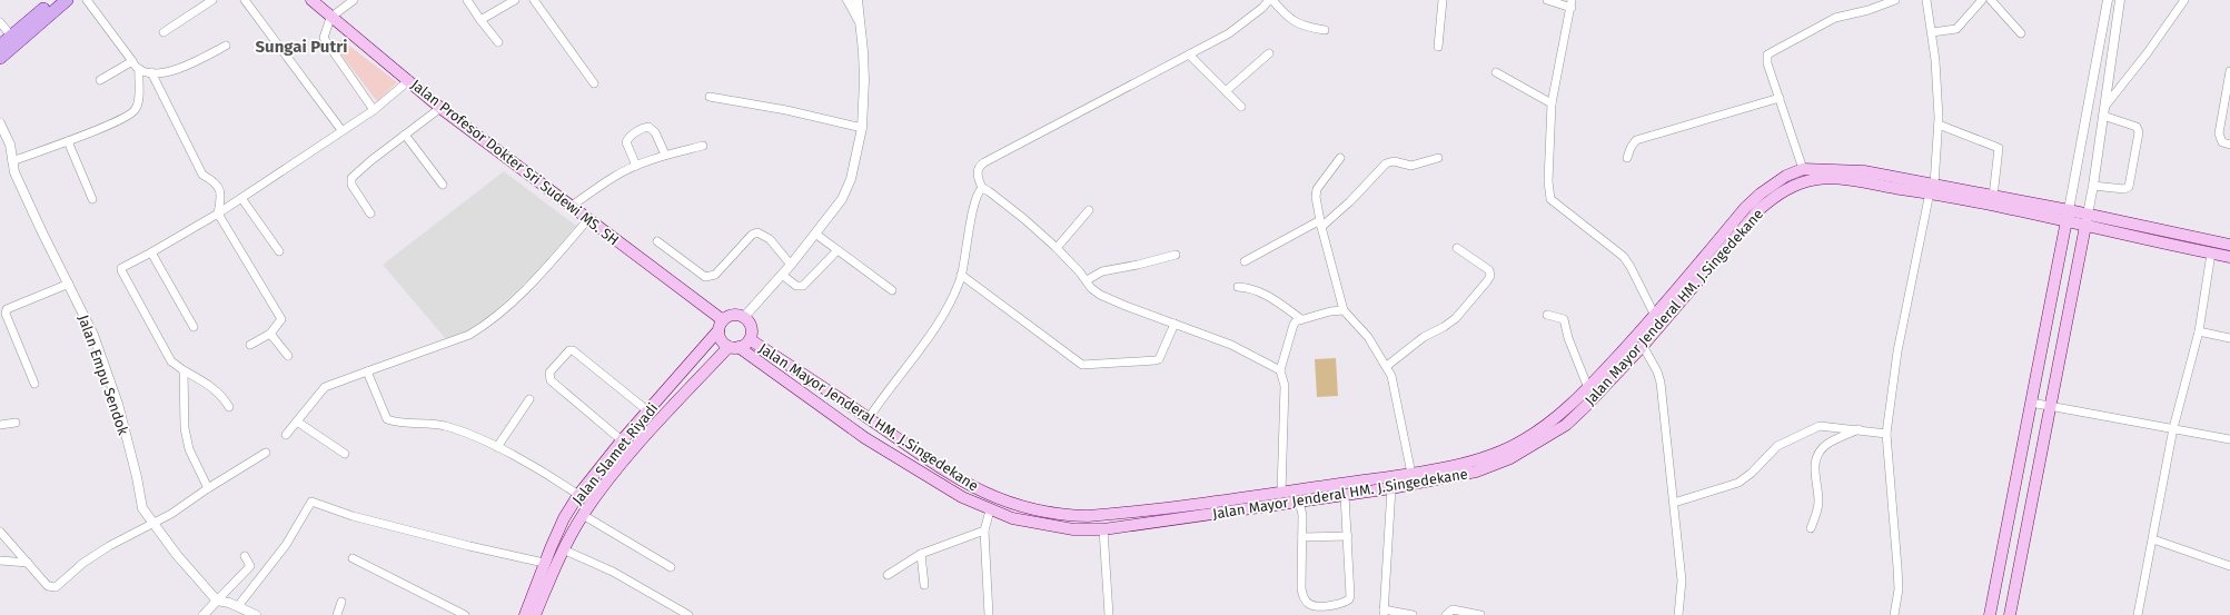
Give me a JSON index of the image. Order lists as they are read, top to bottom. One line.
{"streets":{"main road":["Jalan Profesor Dokter Sri Sudewi MS. SH","Jalan Mayor Jenderal HM. J.Singedekane","Jalan Slamet Riyadi"],"street":["Jalan Empu Sendok"]},"crossings":[["Jalan Profesor Dokter Sri Sudewi MS. SH","Jalan Mayor Jenderal HM. J.Singedekane"],["Jalan Profesor Dokter Sri Sudewi MS. SH","Jalan Slamet Riyadi"],["Jalan Mayor Jenderal HM. J.Singedekane","Jalan Slamet Riyadi"]],"districts":["Sungai Putri"]}
